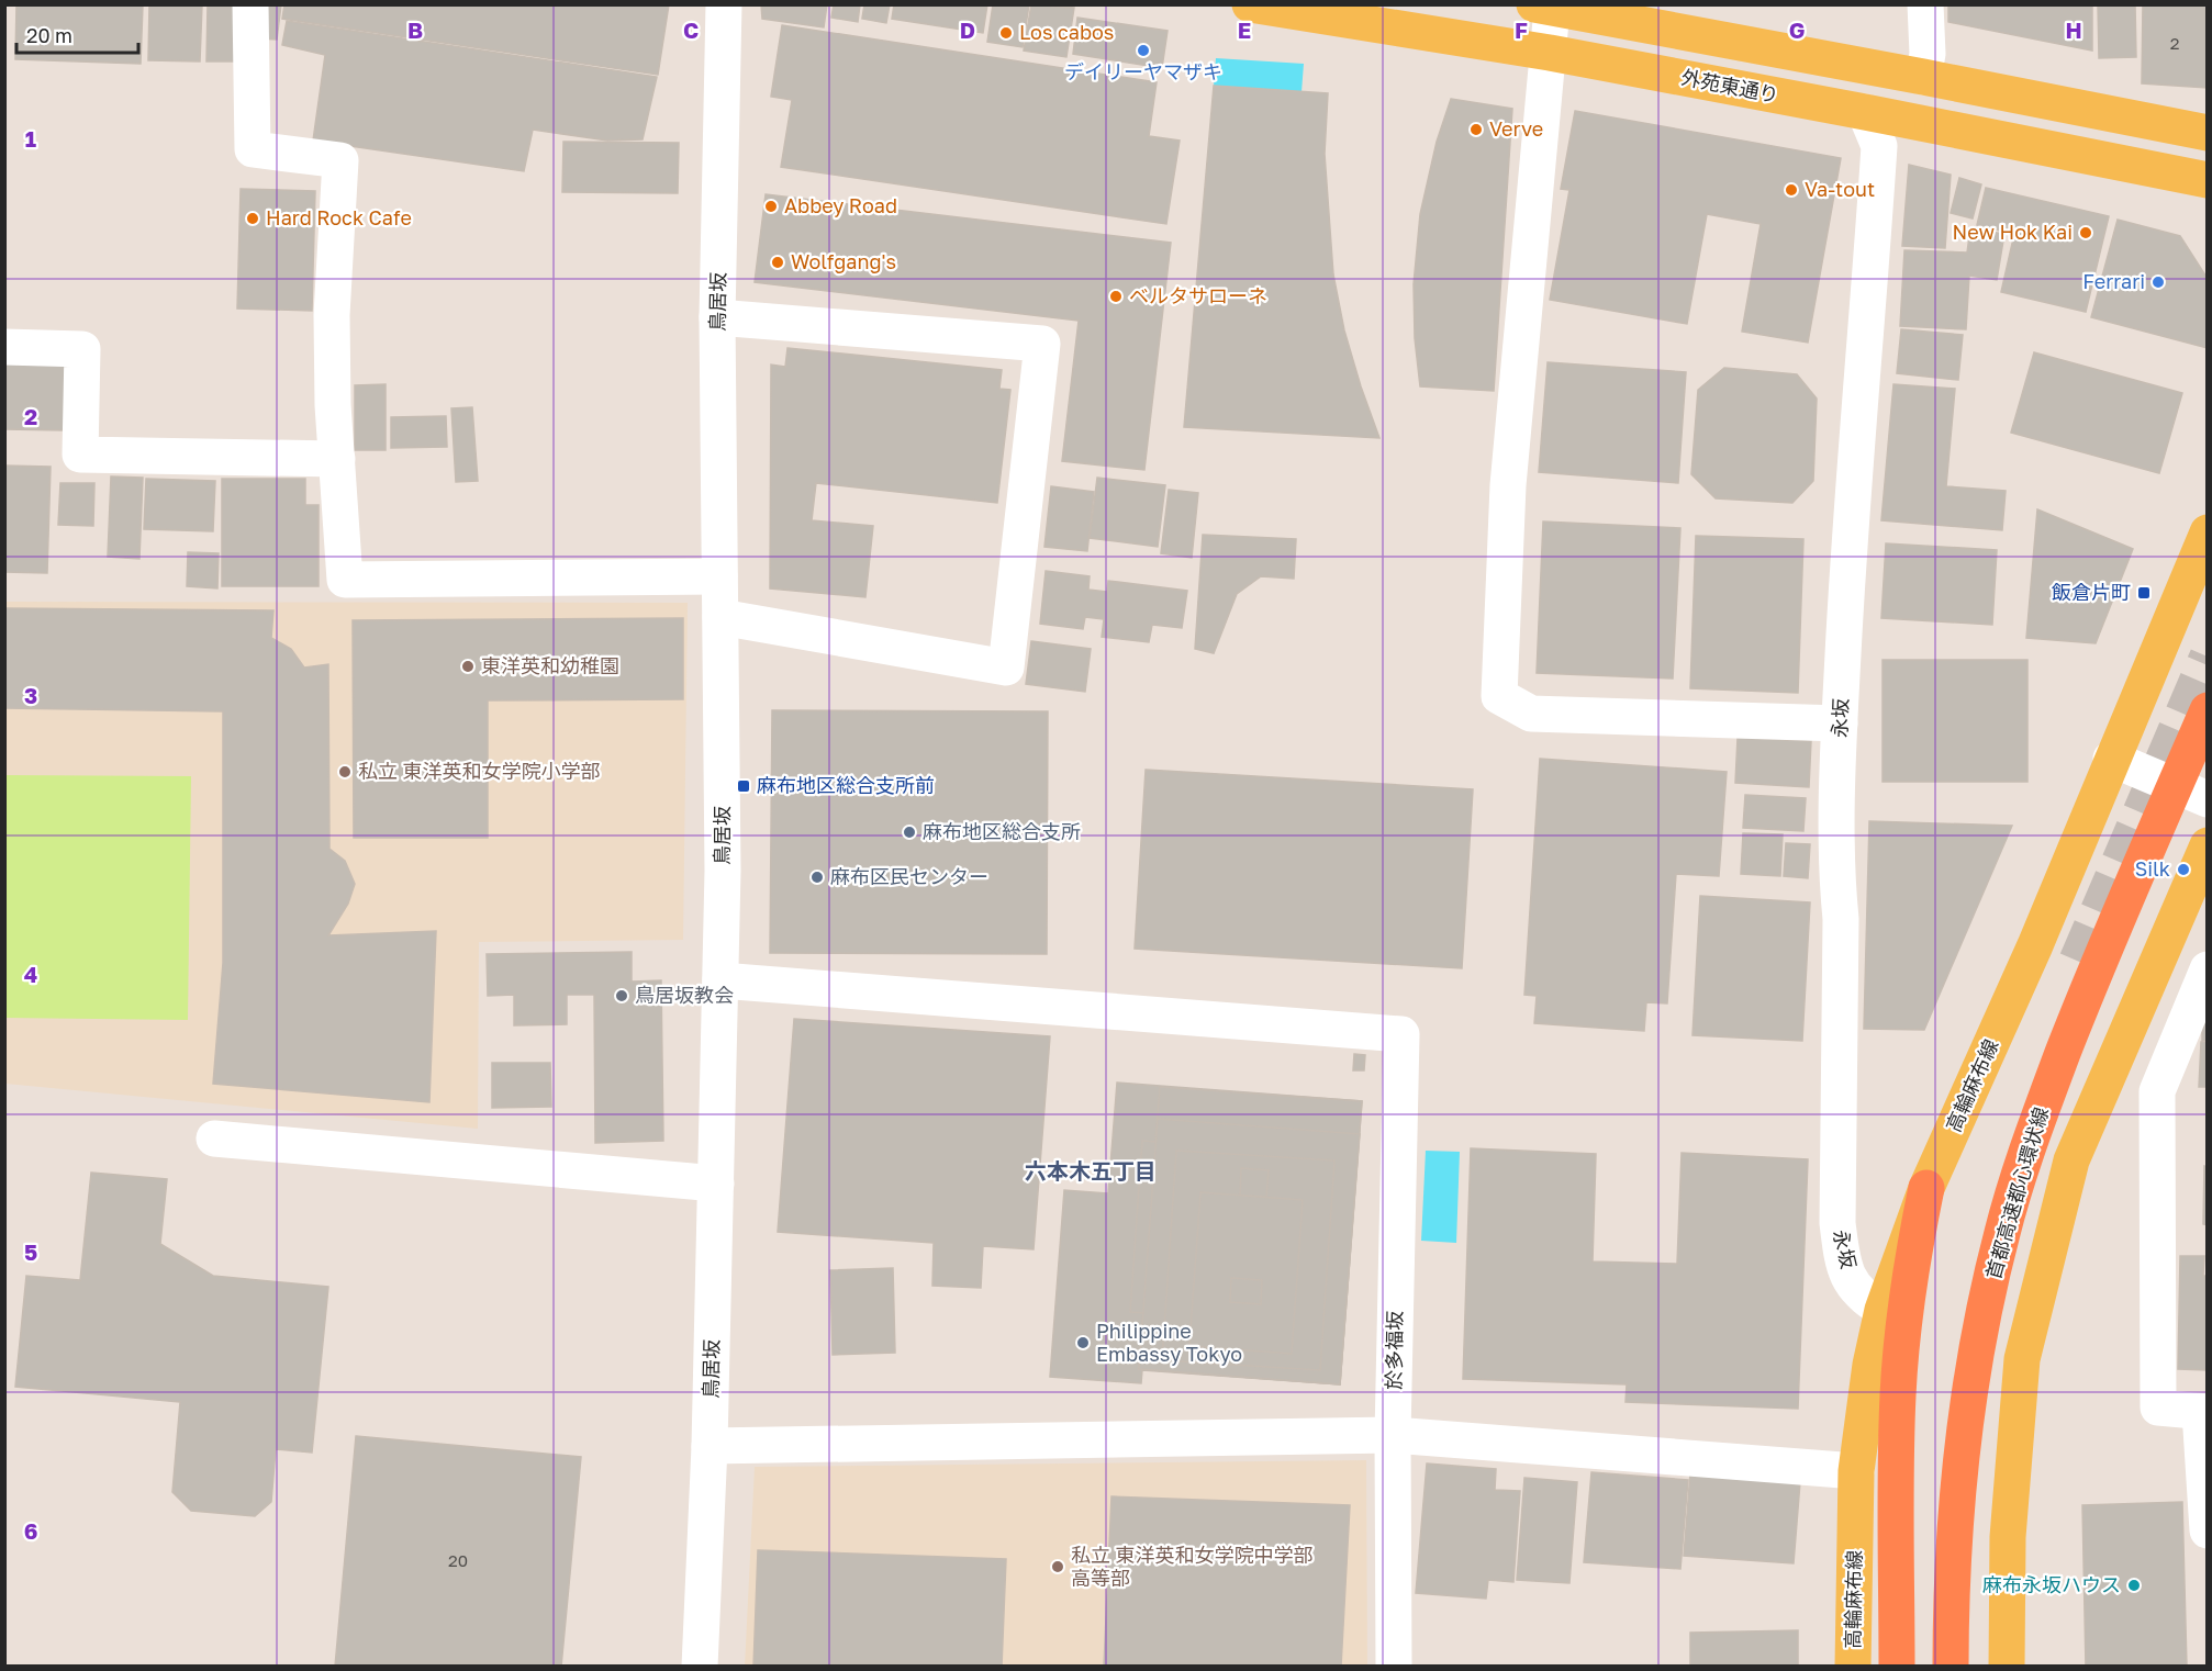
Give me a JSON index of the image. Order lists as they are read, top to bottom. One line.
{"streets":{"highway":["首都高速都心環状線"],"main road":["外苑東通り","高輪麻布線"],"street":["鳥居坂","永坂","於多福坂"]},"crossings":[["外苑東通り","永坂"],["鳥居坂","於多福坂"],["永坂","高輪麻布線"]],"districts":["六本木五丁目"],"places":{"other":["Los cabos","デイリーヤマザキ","Verve","Va-tout","Abbey Road","Hard Rock Cafe","New Hok Kai","Wolfgang's","Ferrari","ベルタサローネ","東洋英和幼稚園","私立 東洋英和女学院小学部","麻布地区総合支所","Silk","麻布区民センター","鳥居坂教会","Philippine Embassy Tokyo","私立 東洋英和女学院中学部 高等部","麻布永坂ハウス"],"transit":["飯倉片町","麻布地区総合支所前"]},"house_numbers":["2","20"],"scale_bar":"20 m","grid":{"columns":["B","C","D","E","F","G","H"],"rows":["1","2","3","4","5","6"]}}
